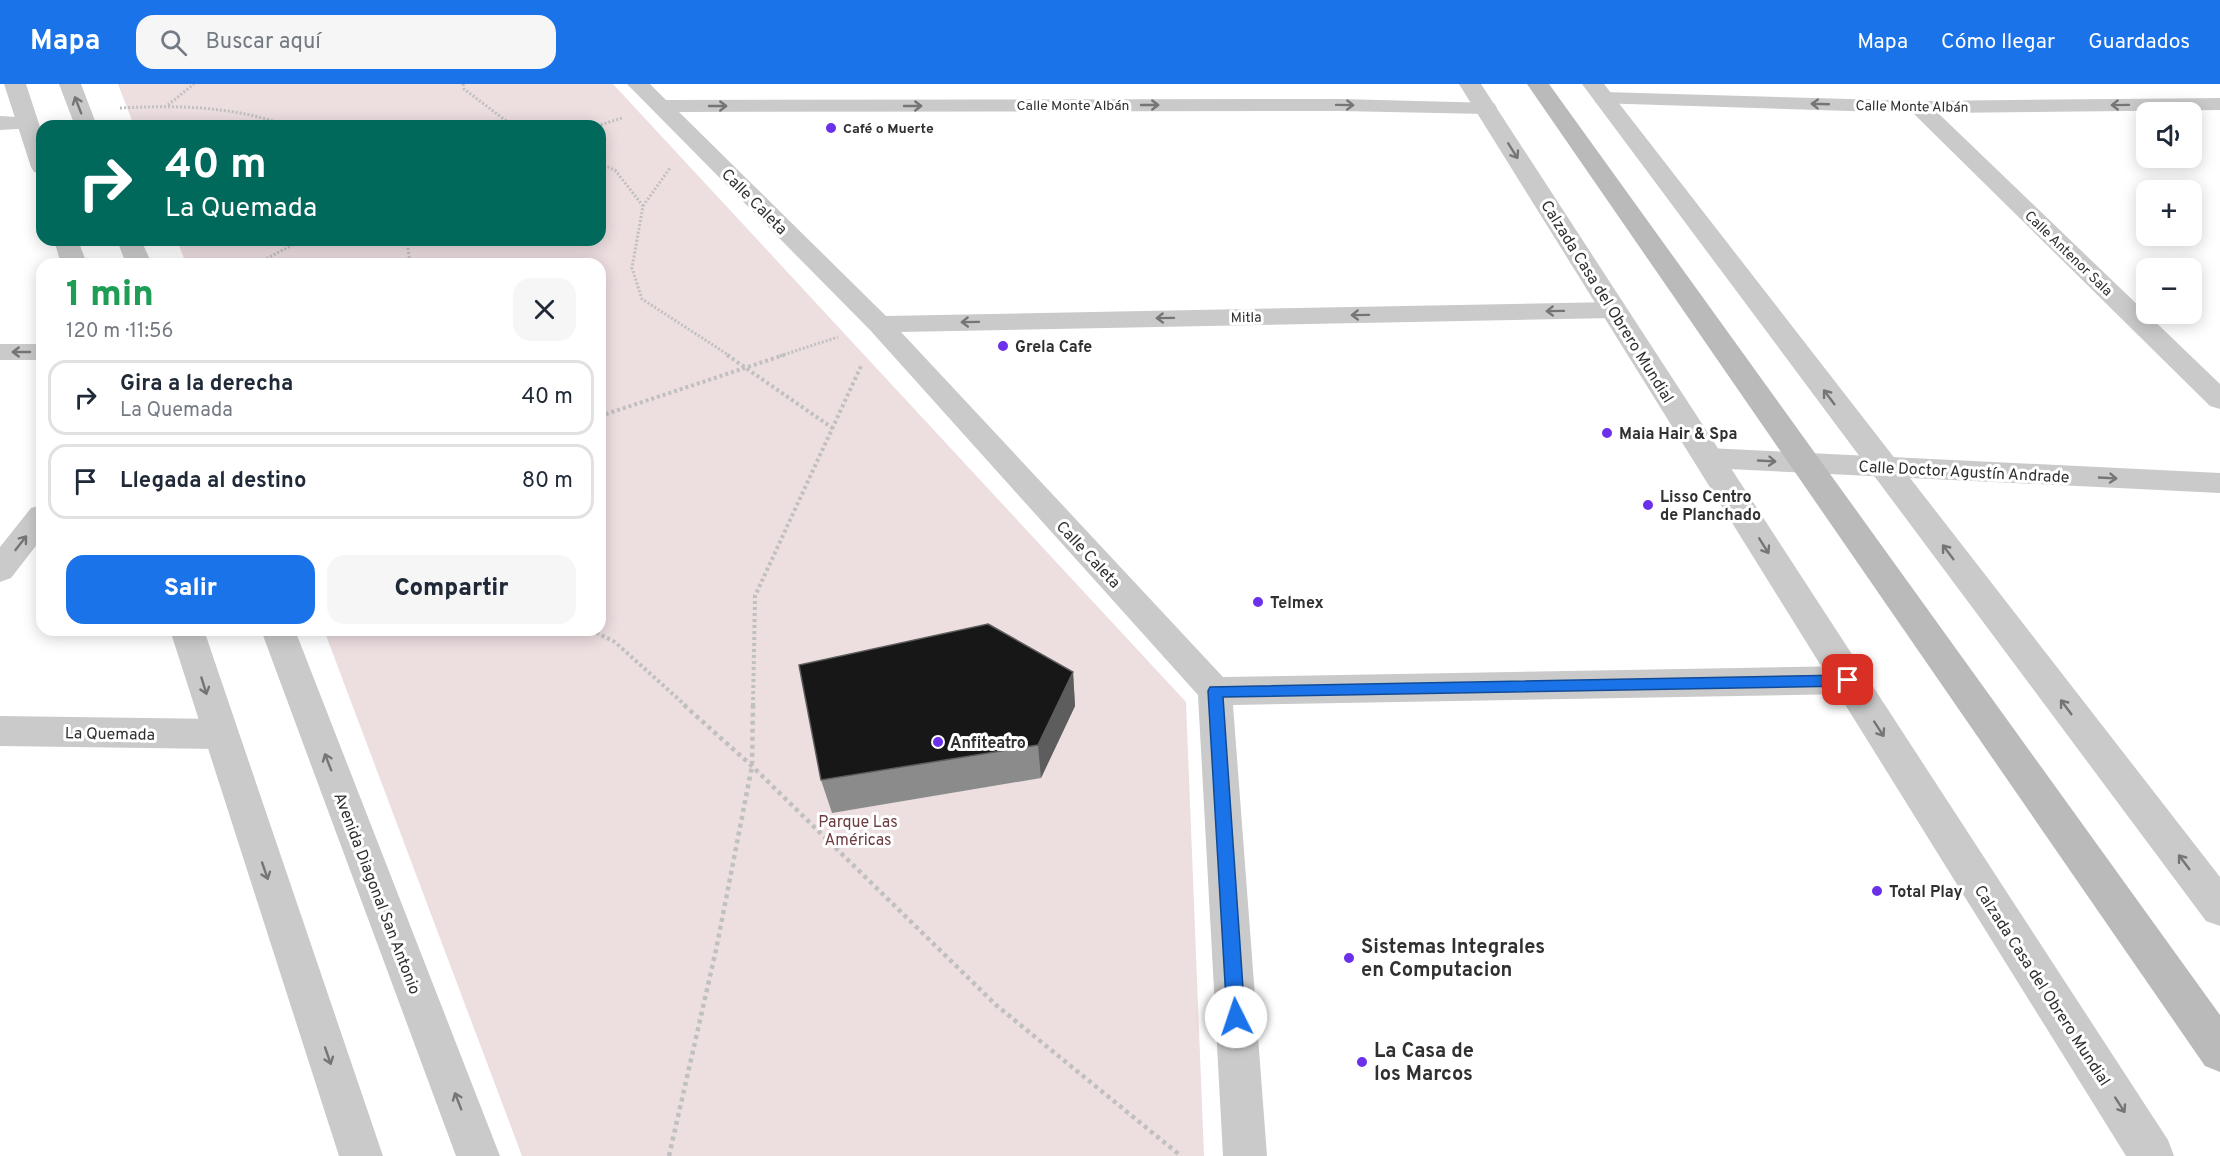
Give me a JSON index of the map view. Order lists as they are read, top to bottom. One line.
{"streets":{"street":["Calle Monte Albán","Calle Caleta","Calle Antenor Sala","Calzada Casa del Obrero Mundial","Mitla","Calle Doctor Agustín Andrade","La Quemada","Avenida Diagonal San Antonio"]},"crossings":[["Calle Monte Albán","Calle Caleta"],["Calle Monte Albán","Calle Antenor Sala"],["Calle Monte Albán","Calzada Casa del Obrero Mundial"],["Calle Caleta","Mitla"],["Calzada Casa del Obrero Mundial","Mitla"],["Calzada Casa del Obrero Mundial","Calle Doctor Agustín Andrade"]],"one_way":["Mitla","Calle Doctor Agustín Andrade"],"parks":["Parque Las Américas"],"places":["Café o Muerte","Grela Cafe","Maia Hair & Spa","Lisso Centro de Planchado","Telmex","Anfiteatro","Total Play","Sistemas Integrales en Computacion","La Casa de los Marcos"],"page":{"header":"Mapa","search":"Buscar aquí","nav":["Mapa","Cómo llegar","Guardados"],"map_buttons":["+","−"],"turn":["40 m","La Quemada"],"heading":["1 min","120 m · 11:56"],"list":[{"name":"Gira a la derecha","note":"La Quemada","value":"40 m"},{"name":"Llegada al destino","value":"80 m"}],"buttons":["Salir","Compartir"]}}
